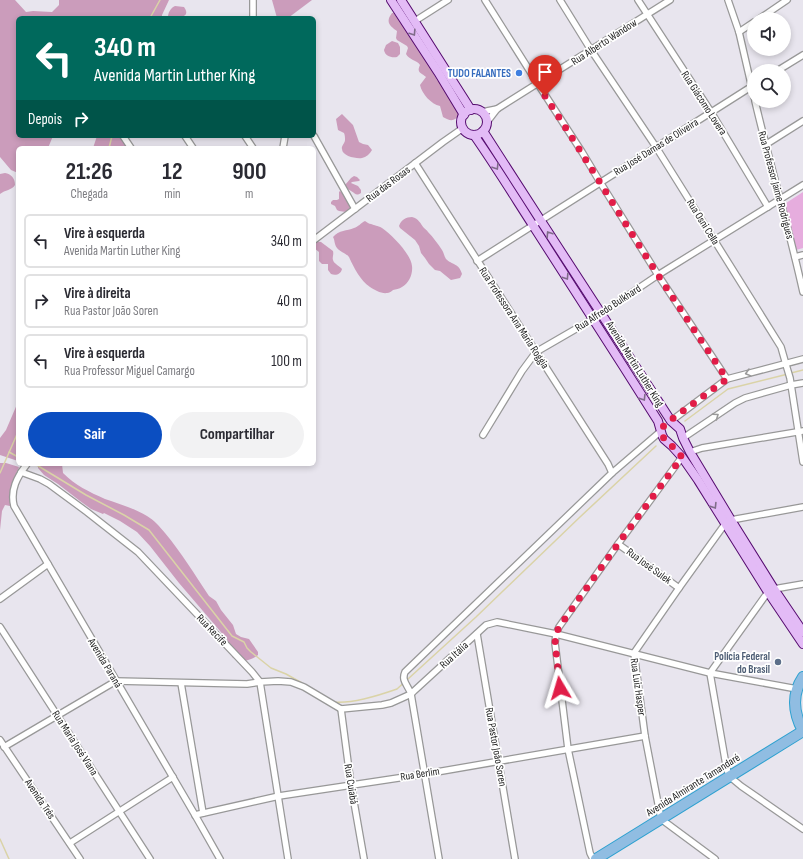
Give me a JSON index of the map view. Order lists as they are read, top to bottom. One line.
{"streets":{"highway":["Avenida Almirante Tamandaré"],"main road":["Avenida Martin Luther King"],"street":["Rua Alberto Wandow","Rua Giácomo Lovera","Rua José Damas de Oliveira","Rua das Rosas","Rua Professor Jaime Rodrigues","Rua Osni Cella","Rua Alfredo Bulkhard","Rua Professora Ana Maria Roggia","Rua José Sulek","Rua Recife","Rua Itália","Avenida Paraná","Rua Luiz Hasper","Rua Maria José Viana","Rua Pastor João Soren","Rua Berlim","Rua Cuiabá","Avenida Três"]},"crossings":[["Rua Alberto Wandow","Rua Giácomo Lovera"],["Rua Alberto Wandow","Rua das Rosas"],["Rua Alberto Wandow","Rua Osni Cella"],["Rua Alberto Wandow","Avenida Martin Luther King"],["Rua Giácomo Lovera","Rua José Damas de Oliveira"],["Rua Giácomo Lovera","Rua Alfredo Bulkhard"],["Rua José Damas de Oliveira","Rua Osni Cella"],["Rua José Damas de Oliveira","Rua Professora Ana Maria Roggia"],["Rua José Damas de Oliveira","Avenida Martin Luther King"],["Rua das Rosas","Rua Professora Ana Maria Roggia"],["Rua das Rosas","Avenida Martin Luther King"],["Rua Professor Jaime Rodrigues","Rua Alfredo Bulkhard"],["Rua Osni Cella","Rua Alfredo Bulkhard"],["Rua Alfredo Bulkhard","Rua Professora Ana Maria Roggia"],["Rua Alfredo Bulkhard","Avenida Martin Luther King"],["Avenida Martin Luther King","Rua Luiz Hasper"],["Rua José Sulek","Rua Luiz Hasper"],["Rua Recife","Avenida Paraná"],["Rua Itália","Rua Luiz Hasper"],["Rua Itália","Rua Pastor João Soren"],["Rua Itália","Rua Cuiabá"],["Avenida Paraná","Rua Berlim"],["Rua Luiz Hasper","Rua Berlim"],["Rua Luiz Hasper","Avenida Almirante Tamandaré"],["Rua Pastor João Soren","Rua Berlim"],["Rua Berlim","Rua Cuiabá"]],"places":["TUDO FALANTES","Polícia Federal do Brasil"],"page":{"turn":["340 m","Avenida Martin Luther King"],"then":"Depois","eta":["21:26","Chegada","12","min","900","m"],"list":[{"name":"Vire à esquerda","note":"Avenida Martin Luther King","value":"340 m"},{"name":"Vire à direita","note":"Rua Pastor João Soren","value":"40 m"},{"name":"Vire à esquerda","note":"Rua Professor Miguel Camargo","value":"100 m"}],"buttons":["Sair","Compartilhar"]}}
